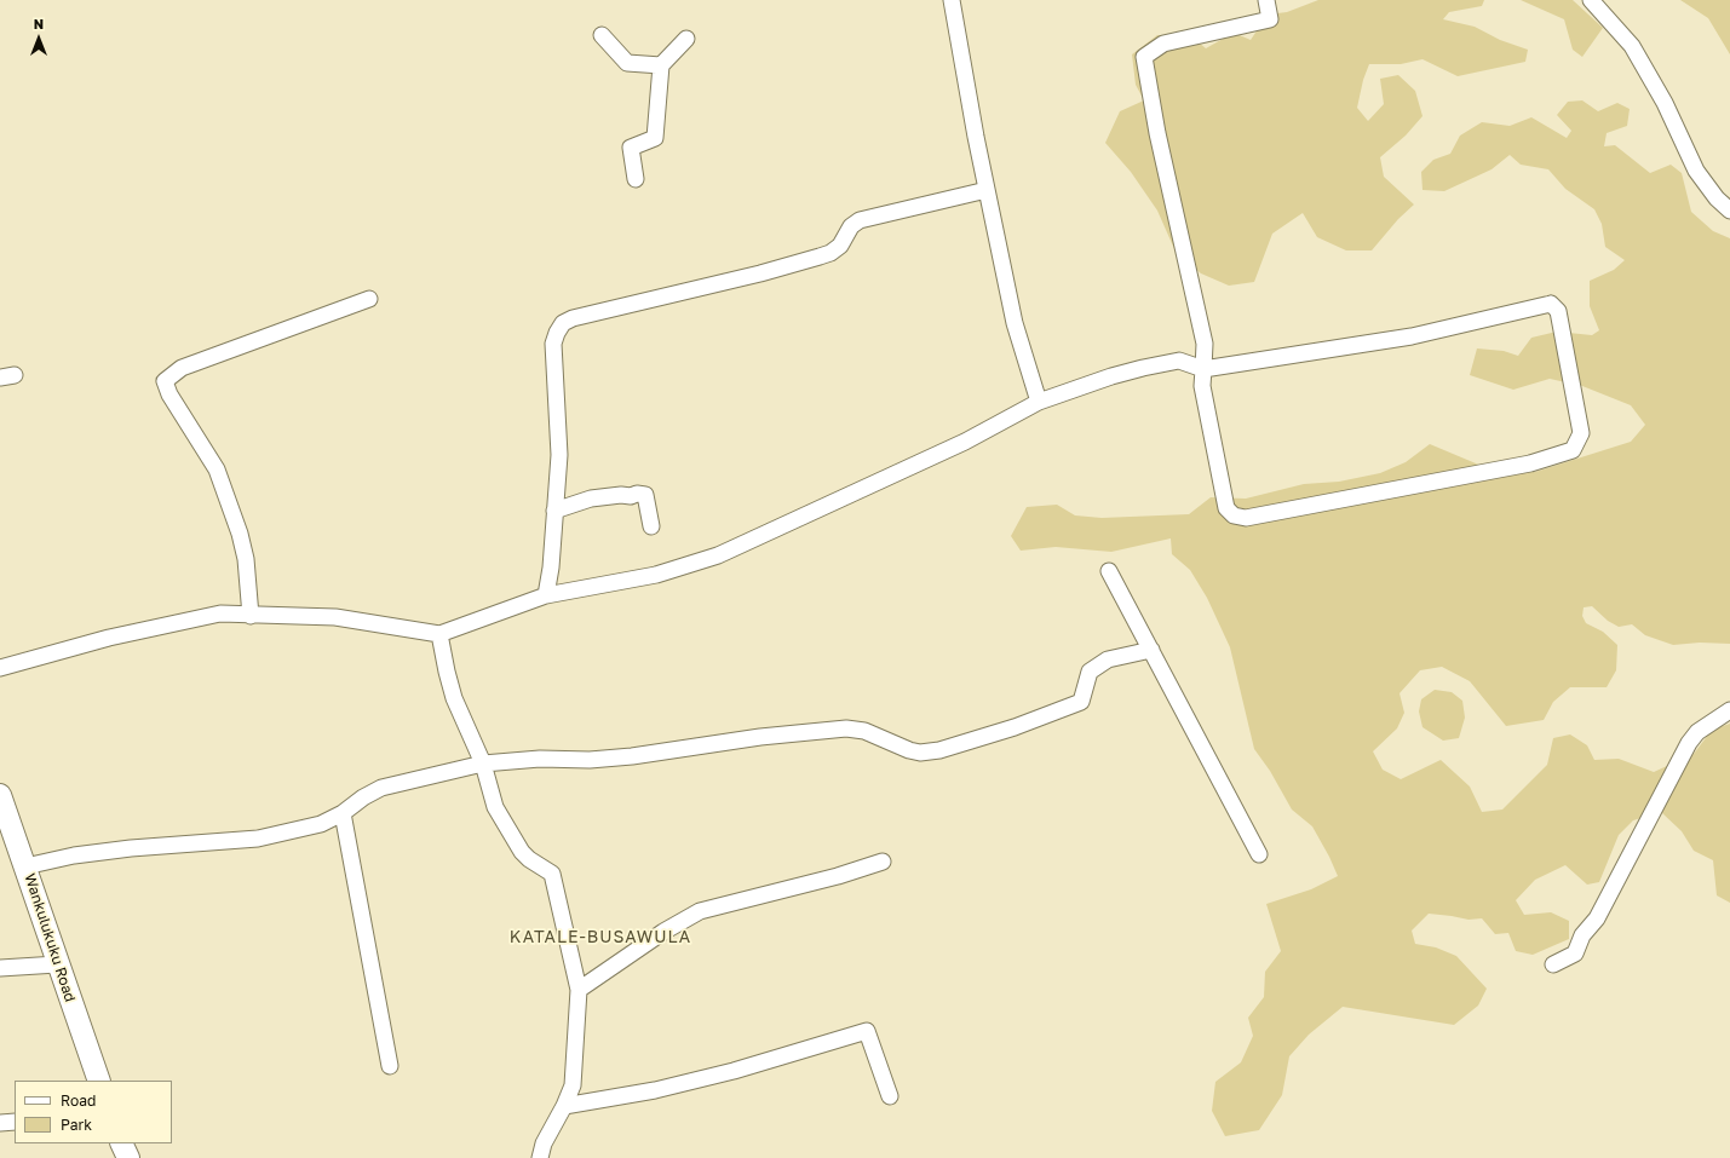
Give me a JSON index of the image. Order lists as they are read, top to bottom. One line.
{"streets":{"main road":["Wankulukuku Road"]},"districts":["KATALE-BUSAWULA"],"legend":["Road","Park"],"north":"top"}
